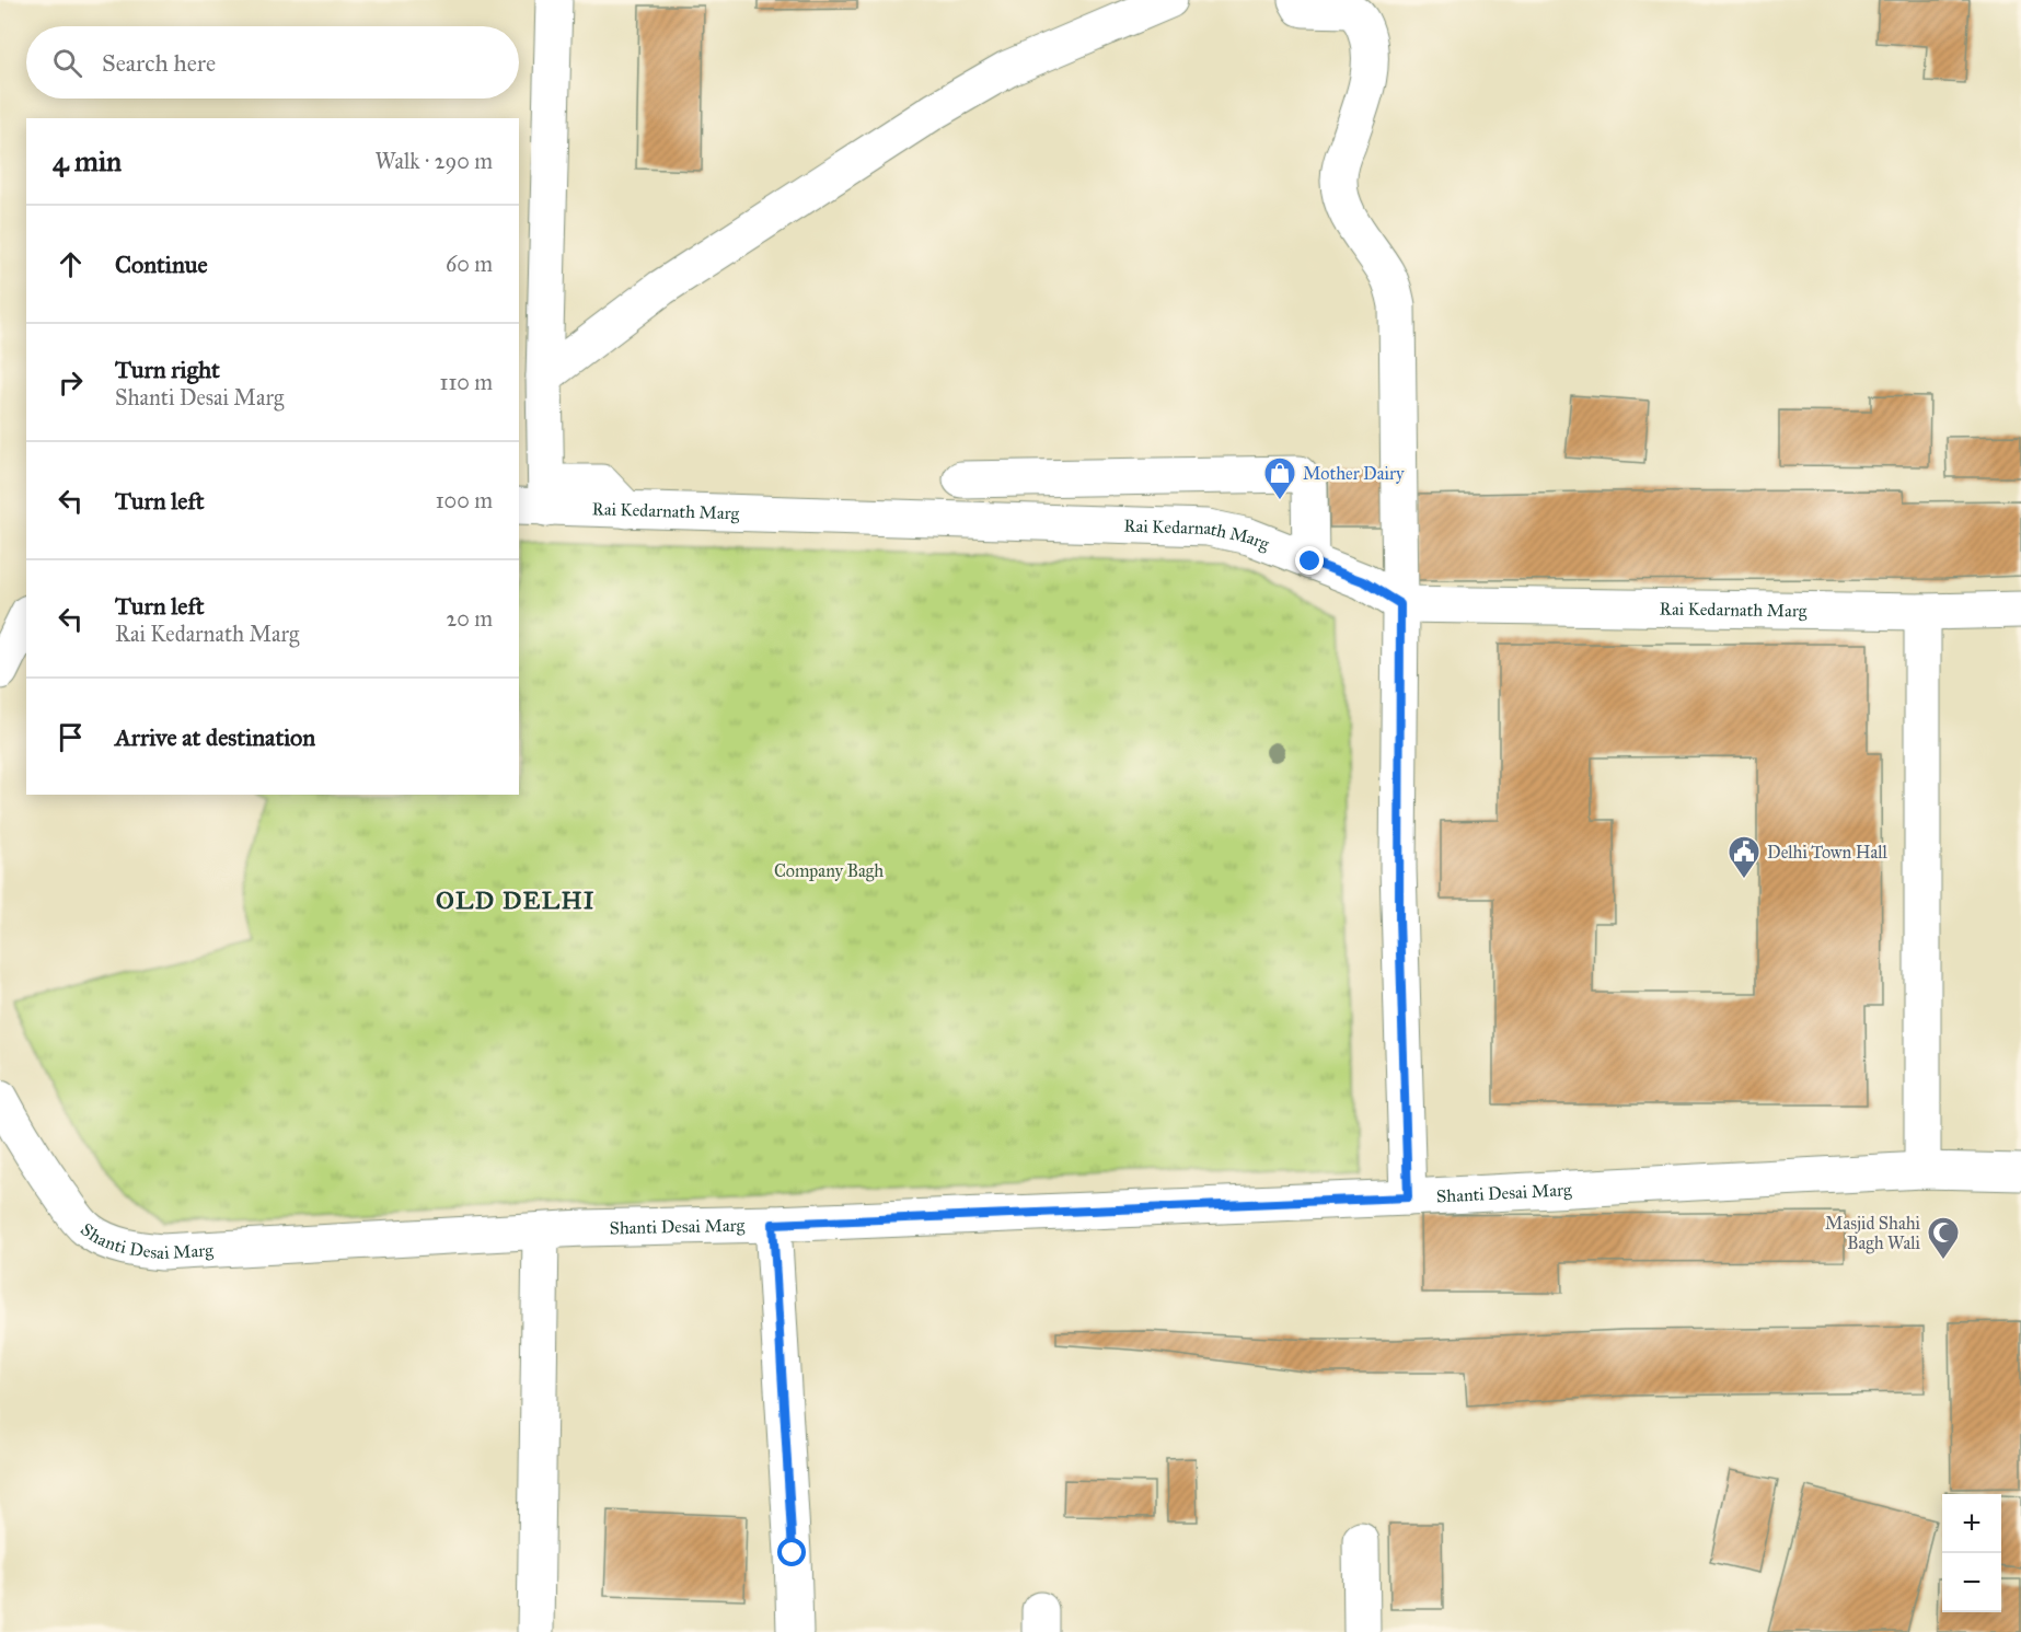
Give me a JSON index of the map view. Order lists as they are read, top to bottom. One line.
{"streets":{"street":["Rai Kedarnath Marg","Shanti Desai Marg"]},"districts":["OLD DELHI"],"parks":["Company Bagh"],"places":{"shop":["Mother Dairy"],"public building":["Delhi Town Hall"],"mosque":["Masjid Shahi Bagh Wali"]},"page":{"search":"Search here","heading":["4 min","Walk · 290 m"],"list":[["Continue","60 m"],["Turn right","Shanti Desai Marg","110 m"],["Turn left","100 m"],["Turn left","Rai Kedarnath Marg","20 m"],"Arrive at destination"],"map_buttons":["+","−"]}}
